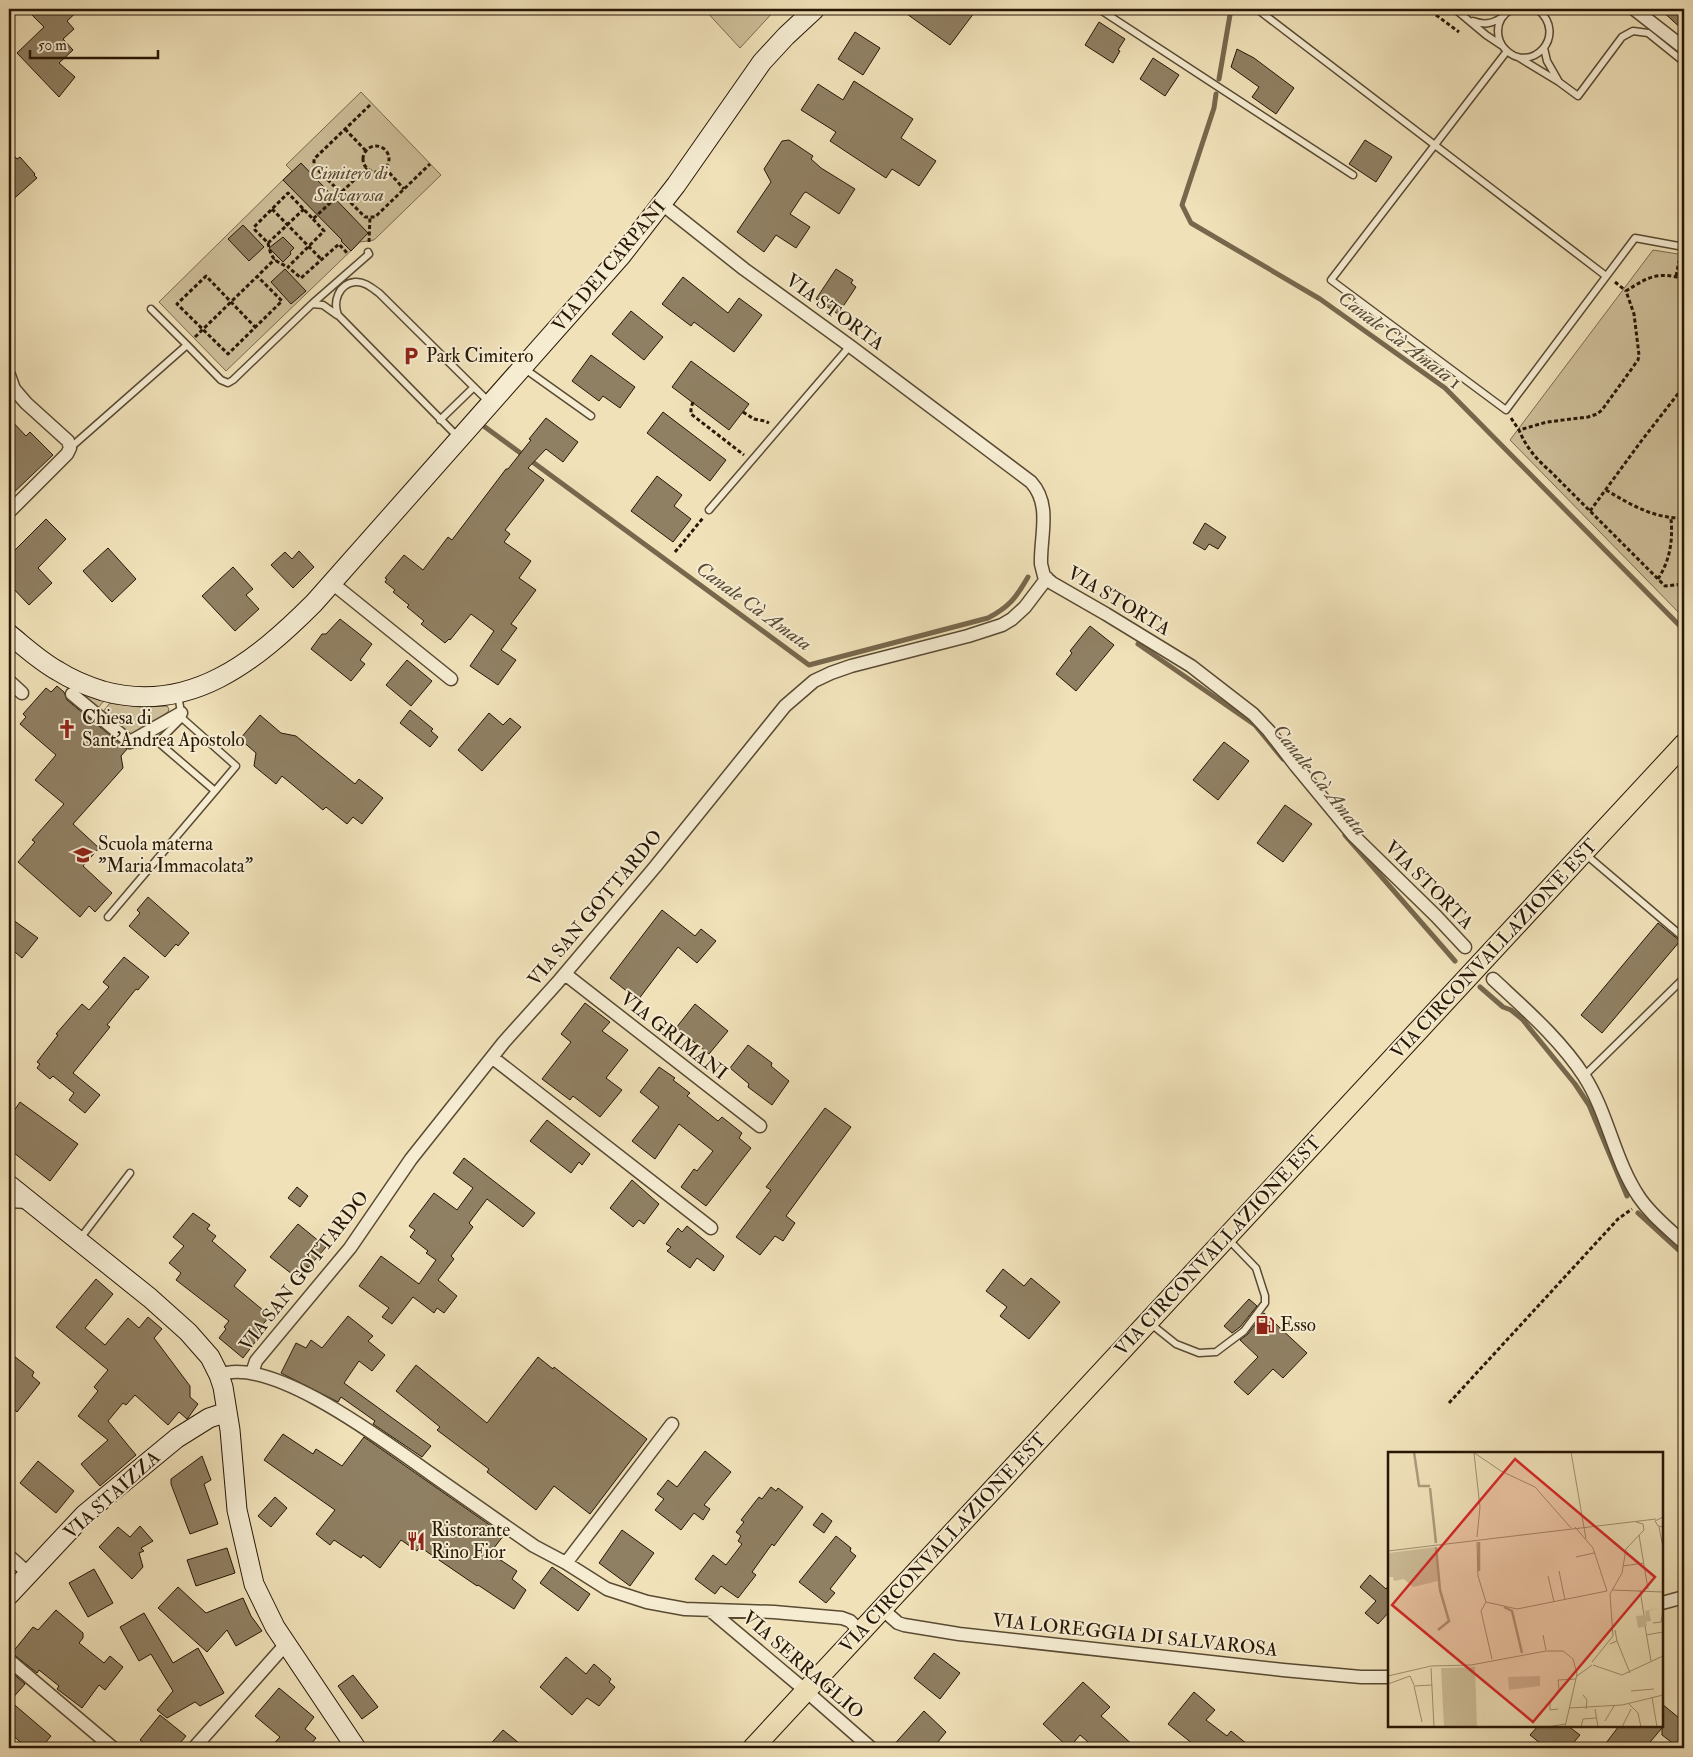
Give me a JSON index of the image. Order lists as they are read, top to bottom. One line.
{"streets":{"main road":["VIA CIRCONVALLAZIONE EST"],"street":["VIA DEI CARPANI","VIA STORTA","VIA SAN GOTTARDO","VIA GRIMANI","VIA STAIZZA","VIA LOREGGIA DI SALVAROSA","VIA SERRAGLIO"]},"crossings":[["VIA DEI CARPANI","VIA STORTA"],["VIA STORTA","VIA SAN GOTTARDO"],["VIA SAN GOTTARDO","VIA GRIMANI"],["VIA CIRCONVALLAZIONE EST","VIA LOREGGIA DI SALVAROSA"],["VIA CIRCONVALLAZIONE EST","VIA SERRAGLIO"]],"water":["Canale Cà Amata 1","Canale Cà Amata"],"parks":["Cimitero di Salvarosa"],"places":{"parking":["Park Cimitero"],"church":["Chiesa di Sant'Andrea Apostolo"],"school or university":["Scuola materna \"Maria Immacolata\""],"fuel station":["Esso"],"restaurant":["Ristorante Rino Fior"]},"scale_bar":"50 m"}
